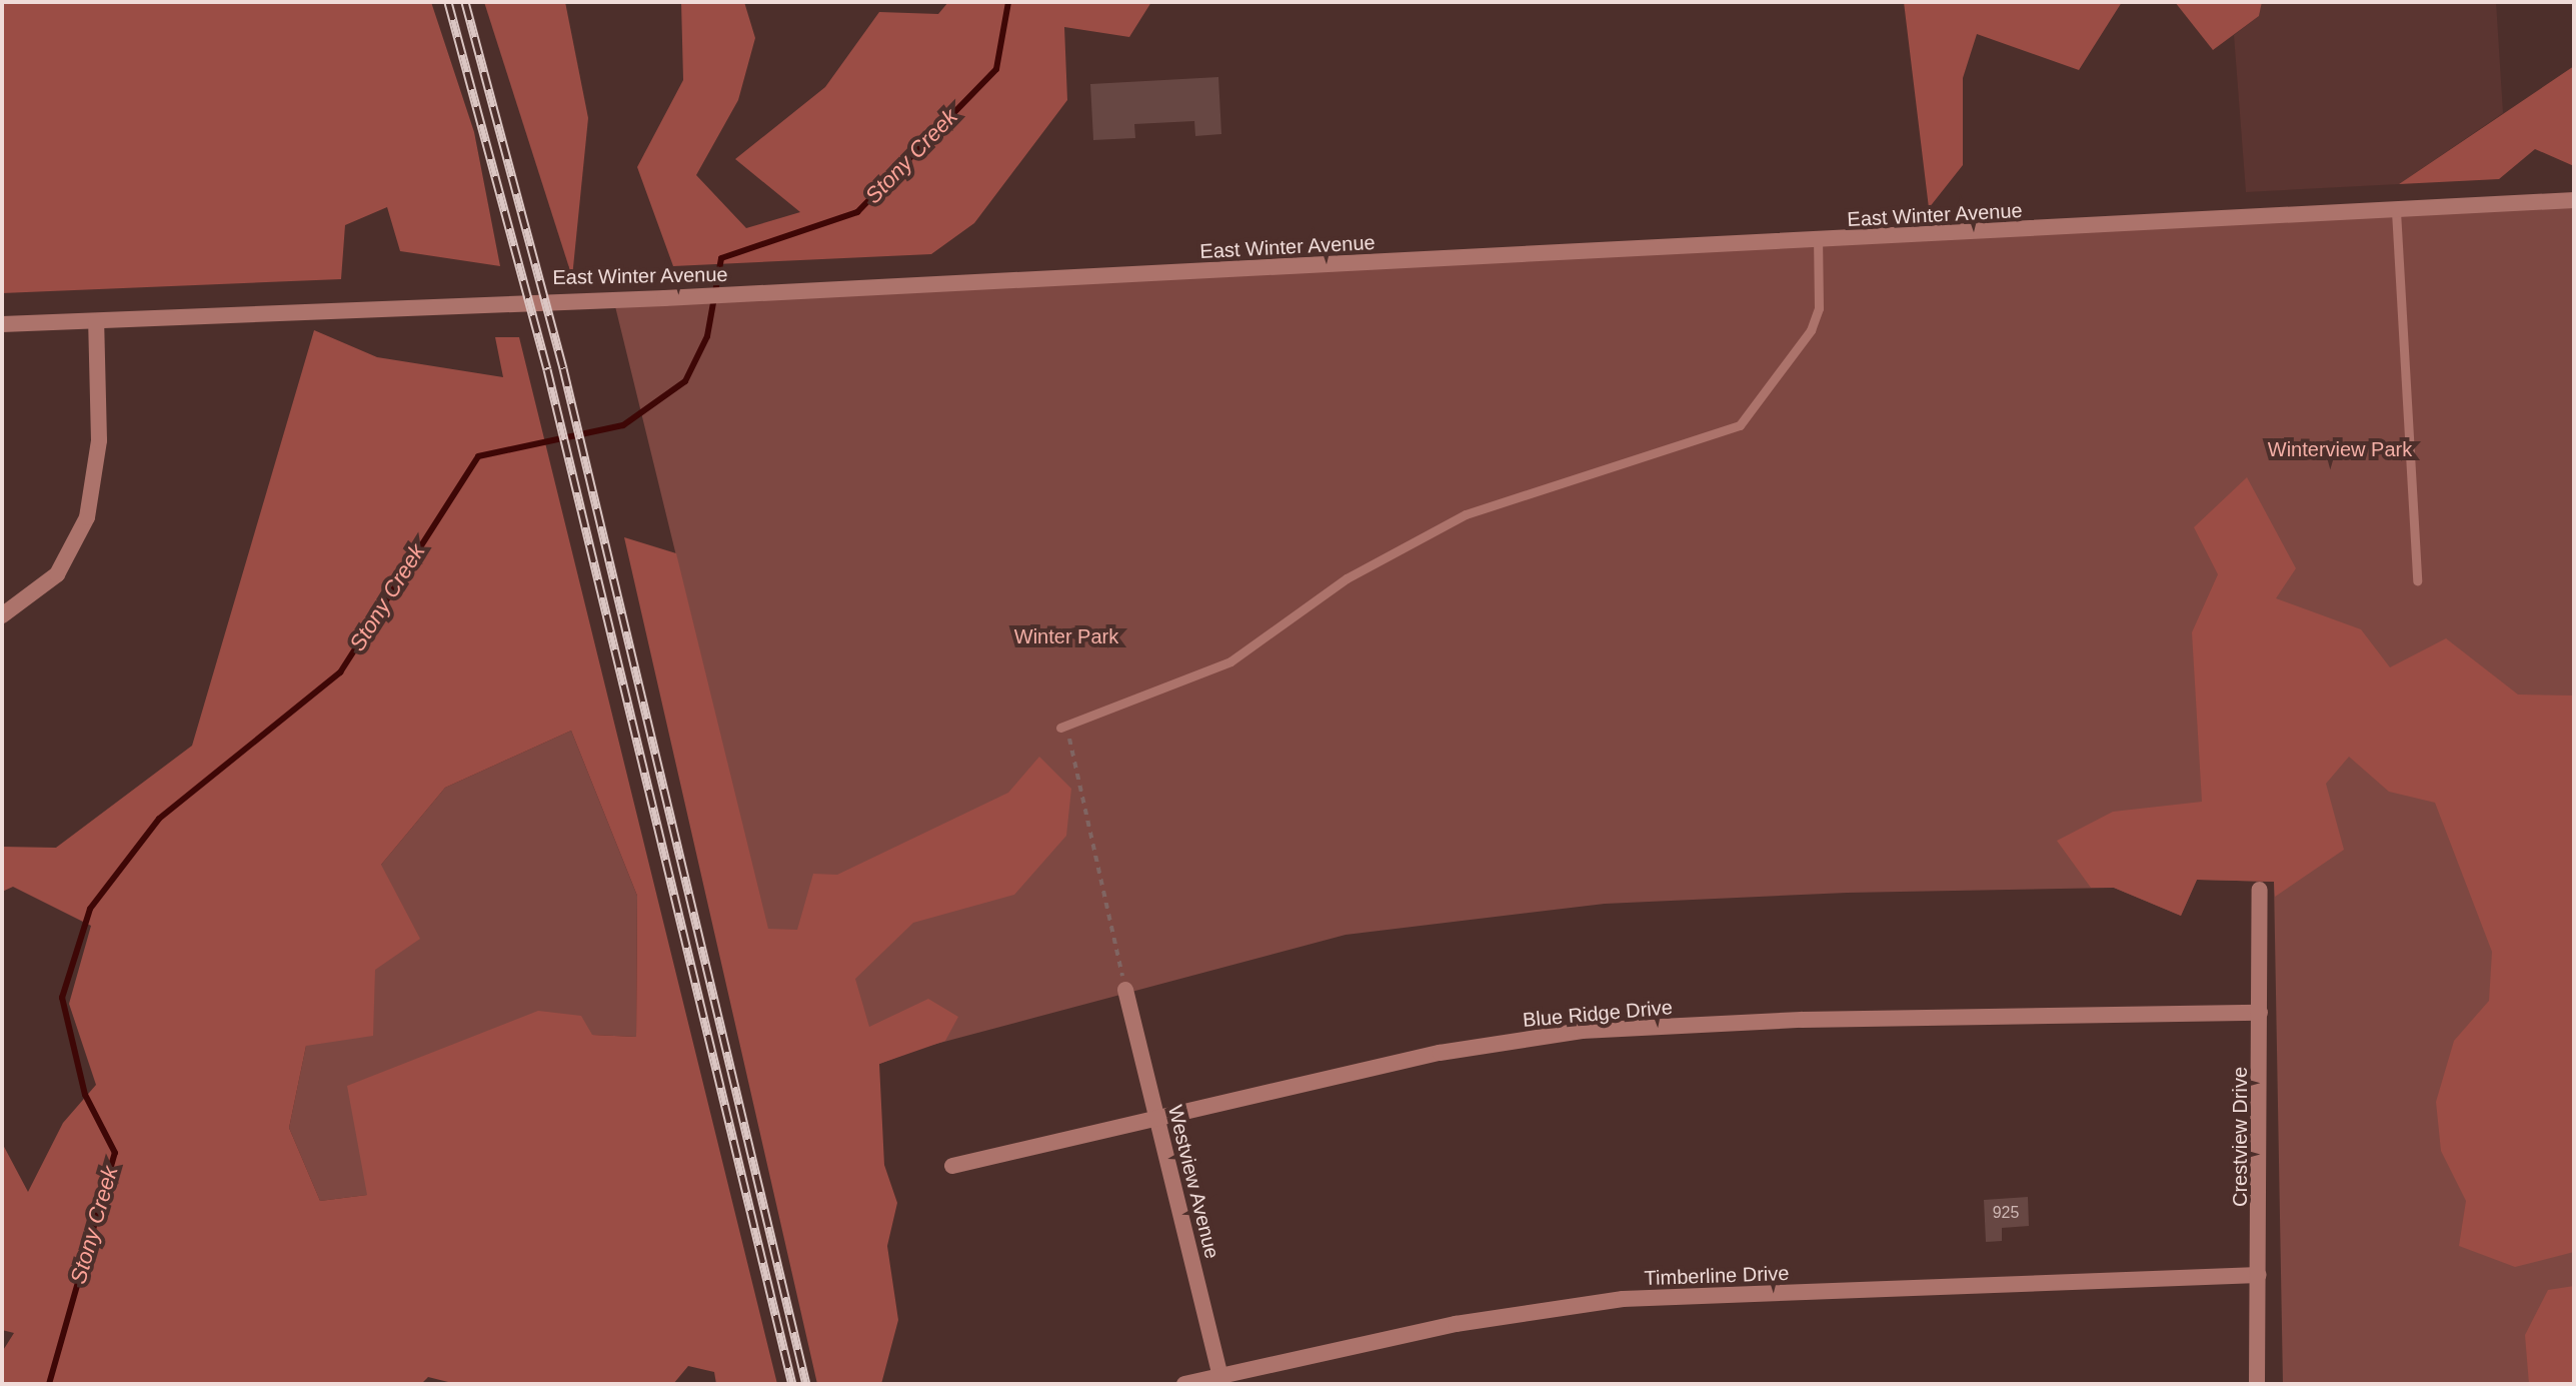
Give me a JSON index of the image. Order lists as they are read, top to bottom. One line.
{"streets":{"street":["East Winter Avenue","Blue Ridge Drive","Crestview Drive","Westview Avenue","Timberline Drive"]},"crossings":[["Blue Ridge Drive","Crestview Drive"],["Blue Ridge Drive","Westview Avenue"],["Crestview Drive","Timberline Drive"],["Westview Avenue","Timberline Drive"]],"water":["Stony Creek"],"parks":["Winterview Park","Winter Park"],"house_numbers":["925"]}
